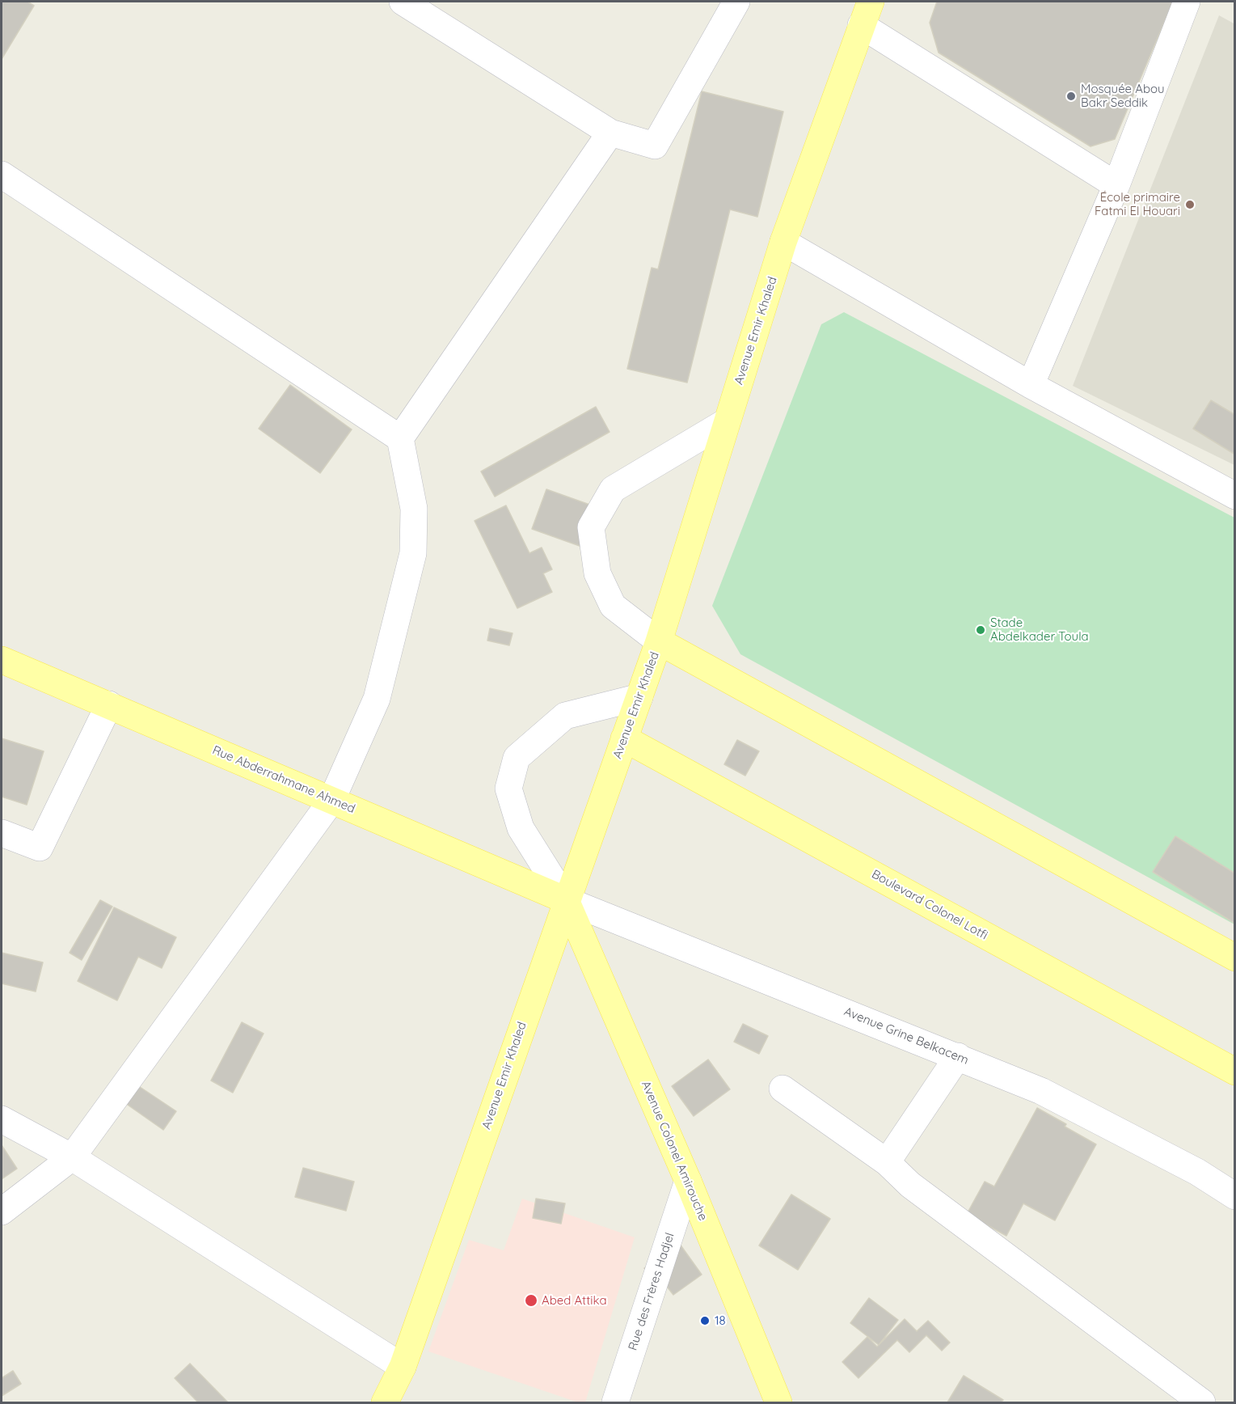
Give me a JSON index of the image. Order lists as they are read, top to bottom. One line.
{"streets":{"main road":["Avenue Emir Khaled","Rue Abderrahmane Ahmed","Boulevard Colonel Lotfi","Avenue Colonel Amirouche"],"street":["Avenue Grine Belkacem","Rue des Frères Hadjel"]},"crossings":[["Avenue Emir Khaled","Rue Abderrahmane Ahmed"],["Avenue Emir Khaled","Boulevard Colonel Lotfi"],["Avenue Emir Khaled","Avenue Grine Belkacem"],["Avenue Emir Khaled","Avenue Colonel Amirouche"],["Rue Abderrahmane Ahmed","Avenue Grine Belkacem"],["Rue Abderrahmane Ahmed","Avenue Colonel Amirouche"],["Avenue Grine Belkacem","Avenue Colonel Amirouche"],["Avenue Colonel Amirouche","Rue des Frères Hadjel"]],"places":["Mosquée Abou Bakr Seddik","École primaire Fatmi El Houari","Stade Abdelkader Toula","Abed Attika","18"]}
